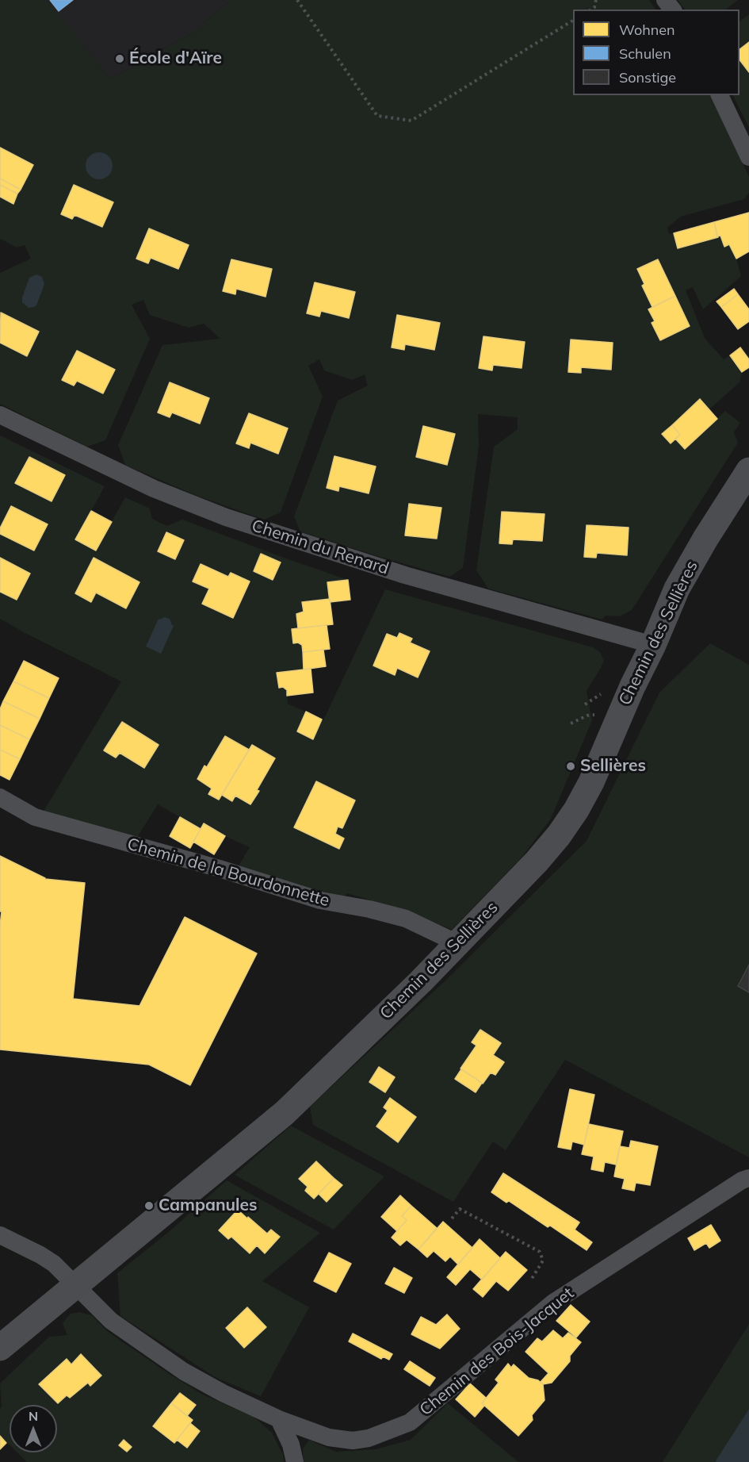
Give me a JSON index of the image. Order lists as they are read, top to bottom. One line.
{"streets":{"street":["Chemin du Renard","Chemin des Sellières","Chemin de la Bourdonnette","Chemin des Bois-Jacquet"]},"crossings":[["Chemin du Renard","Chemin des Sellières"],["Chemin des Sellières","Chemin de la Bourdonnette"],["Chemin des Sellières","Chemin des Bois-Jacquet"]],"places":["École d'Aïre","Sellières","Campanules"],"legend":["Wohnen","Schulen","Sonstige"],"north":"top"}
